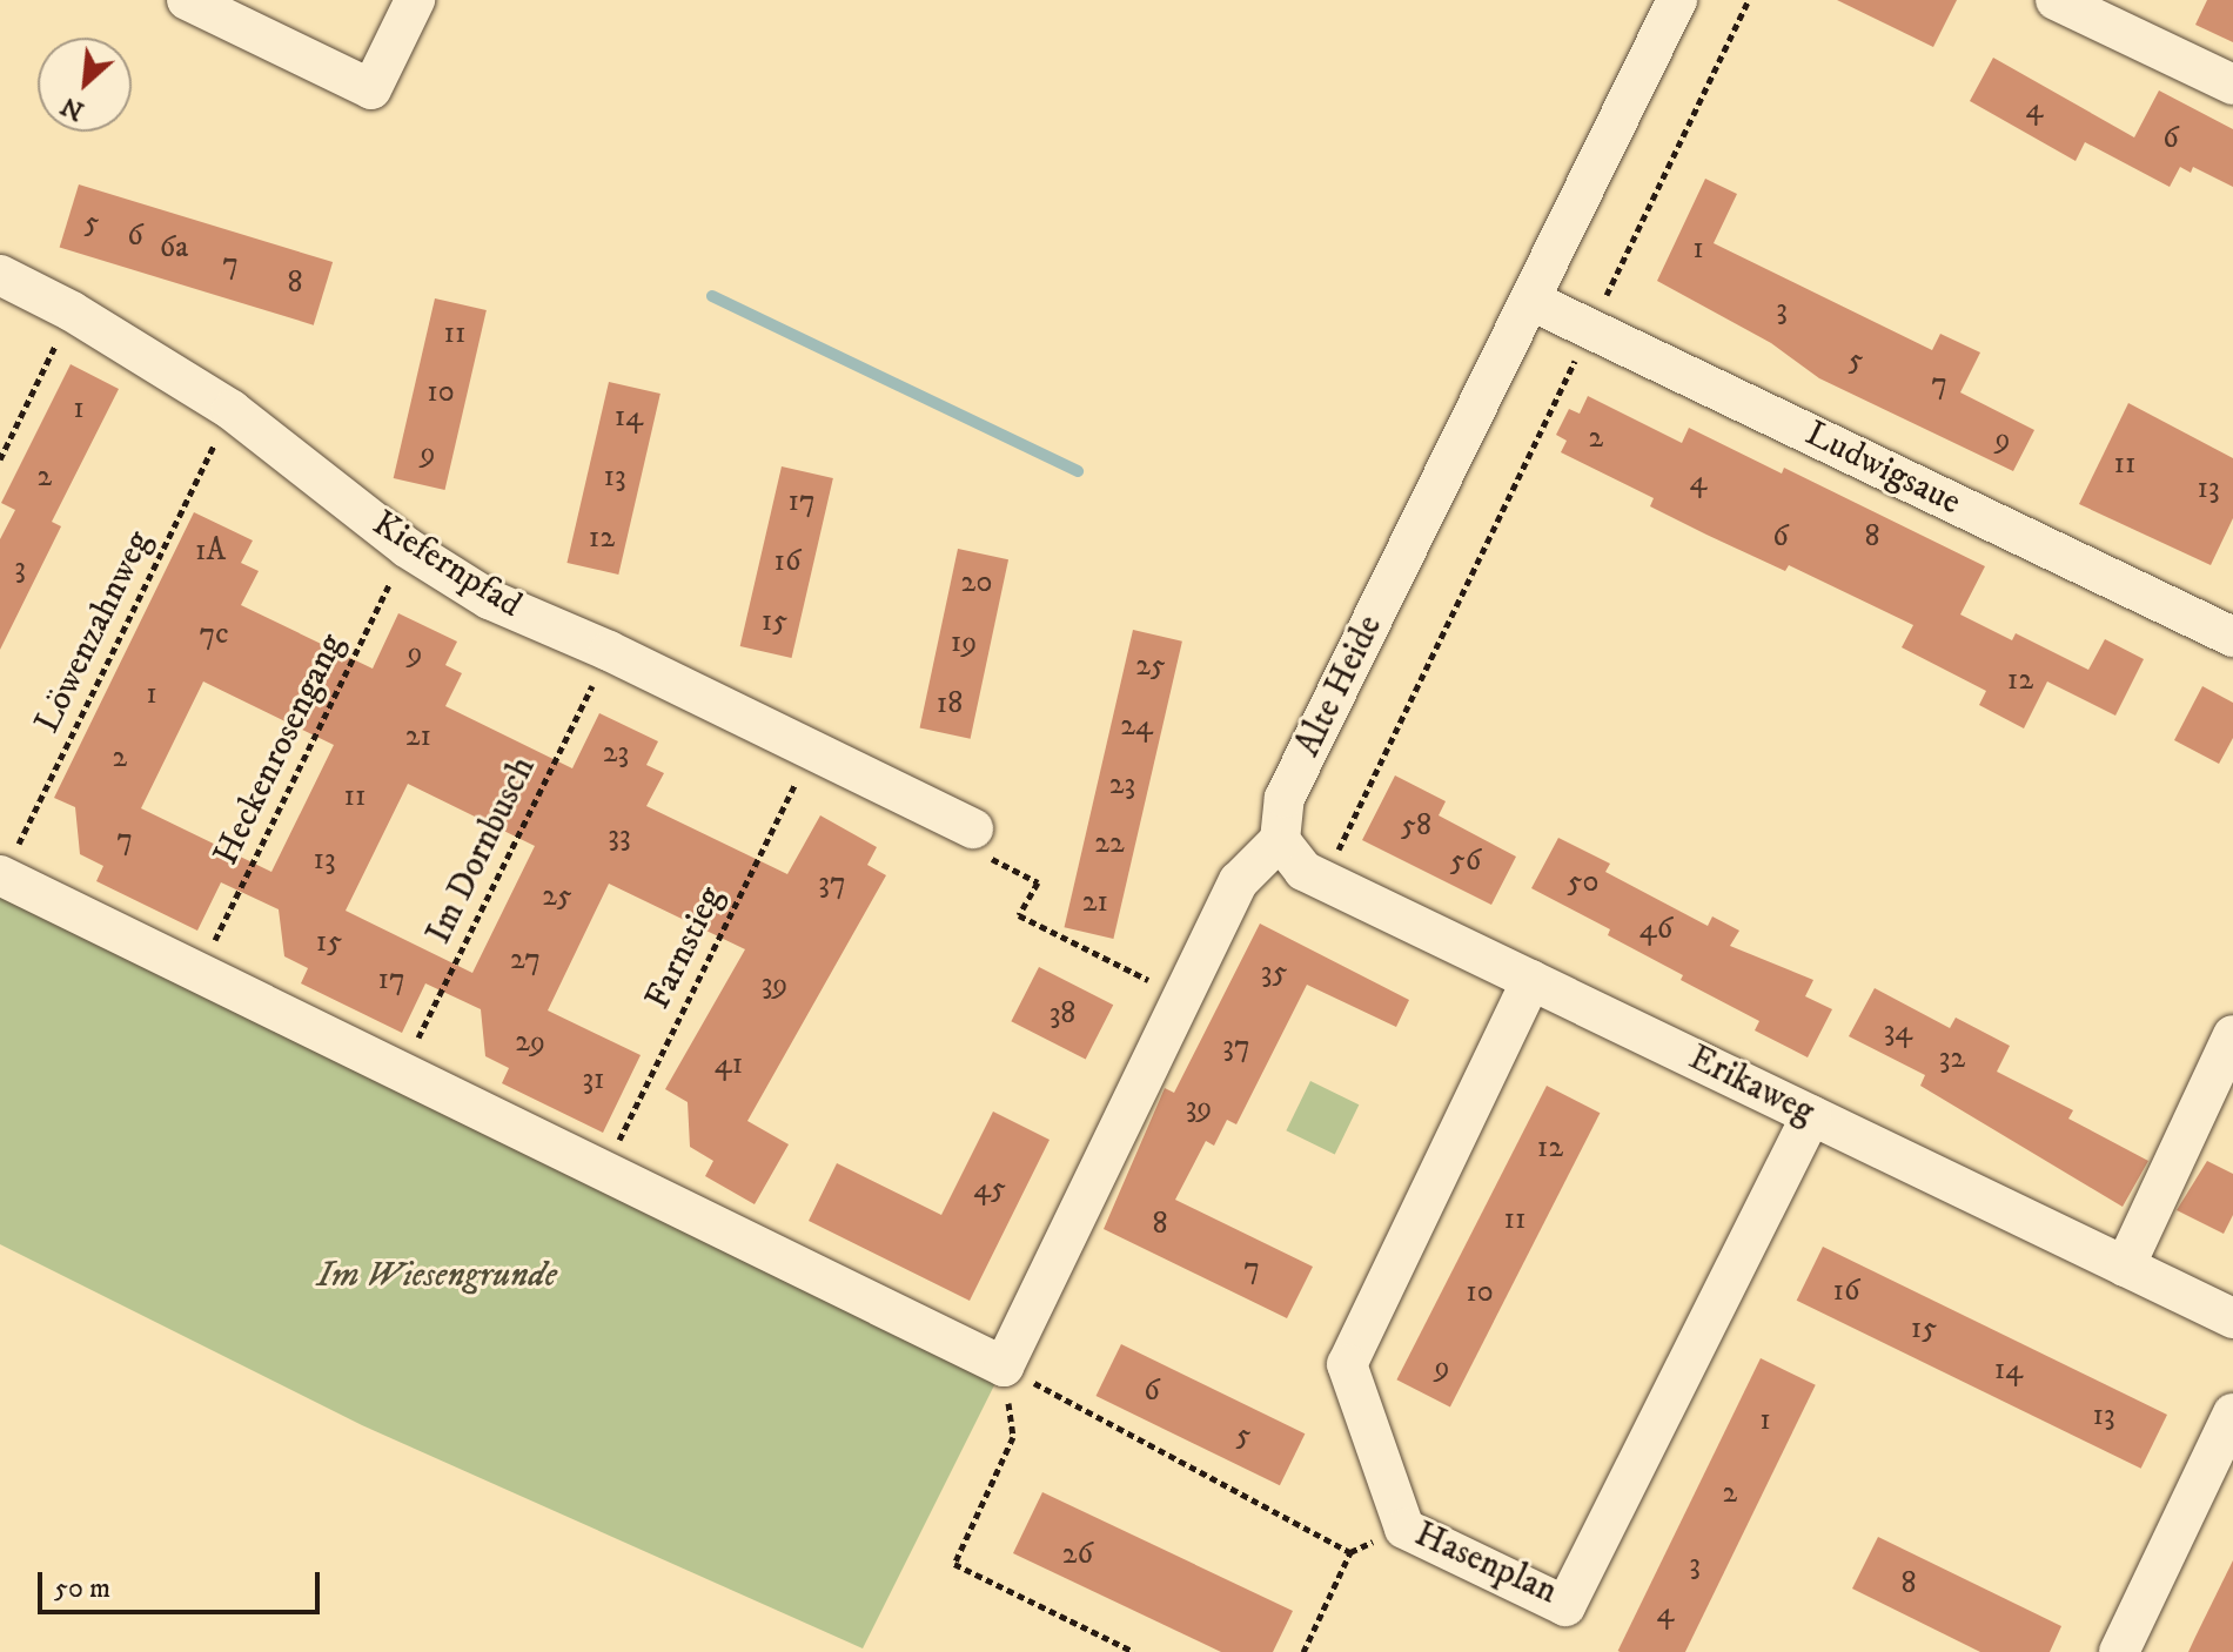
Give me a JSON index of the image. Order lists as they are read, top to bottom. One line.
{"streets":{"street":["Ludwigsaue","Kiefernpfad","Alte Heide","Erikaweg","Hasenplan"],"path":["Löwenzahnweg","Heckenrosengang","Im Dornbusch","Farnstieg"]},"crossings":[["Ludwigsaue","Alte Heide"],["Kiefernpfad","Löwenzahnweg"],["Kiefernpfad","Heckenrosengang"],["Kiefernpfad","Im Dornbusch"],["Kiefernpfad","Farnstieg"],["Alte Heide","Erikaweg"],["Erikaweg","Hasenplan"]],"parks":["Im Wiesengrunde"],"house_numbers":["4","6","5","6","6a","1","7","8","3","11","5","7","10","1","14","2","9","9","11","2","13","4","13","17","6","8","12","1A","16","3","20","15","7c","19","9","25","12","1","18","24","21","23","2","23","11","58","33","7","22","13","56","50","37","25","21","46","15","27","35","17","39","38","34","29","37","32","41","31","39","12","45","11","8","7","16","10","15","9","14","6","13","1","5","2","26","3","8","4"],"scale_bar":"50 m","north":"bottom left"}
